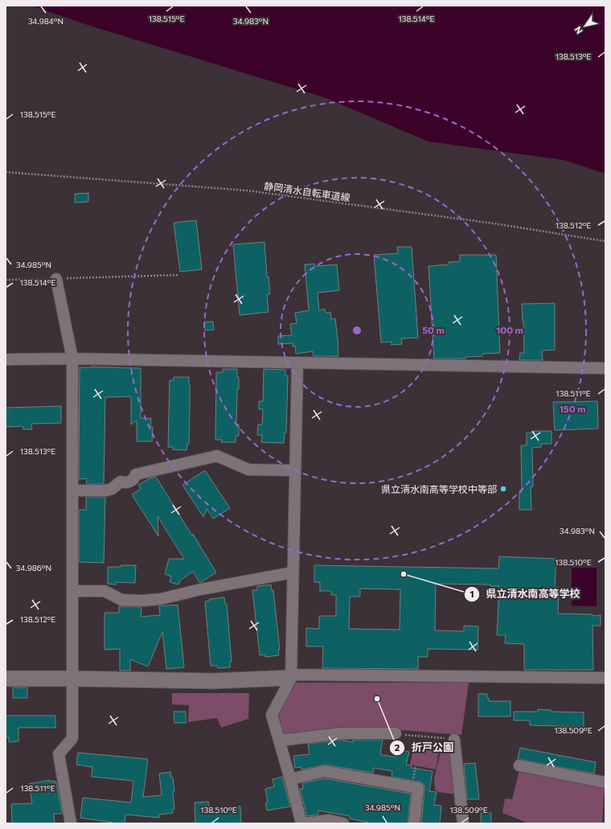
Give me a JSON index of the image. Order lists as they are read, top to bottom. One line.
{"streets":{"path":["静岡清水自転車道線"]},"places":["県立清水南高等学校中等部","県立清水南高等学校","折戸公園"],"north":"bottom left","coordinates":["138.515°E","138.514°E","34.984°N","34.983°N","138.513°E","138.512°E","34.985°N","138.511°E","138.510°E","34.986°N","138.509°E"],"rings":["50 m","100 m","150 m"]}
